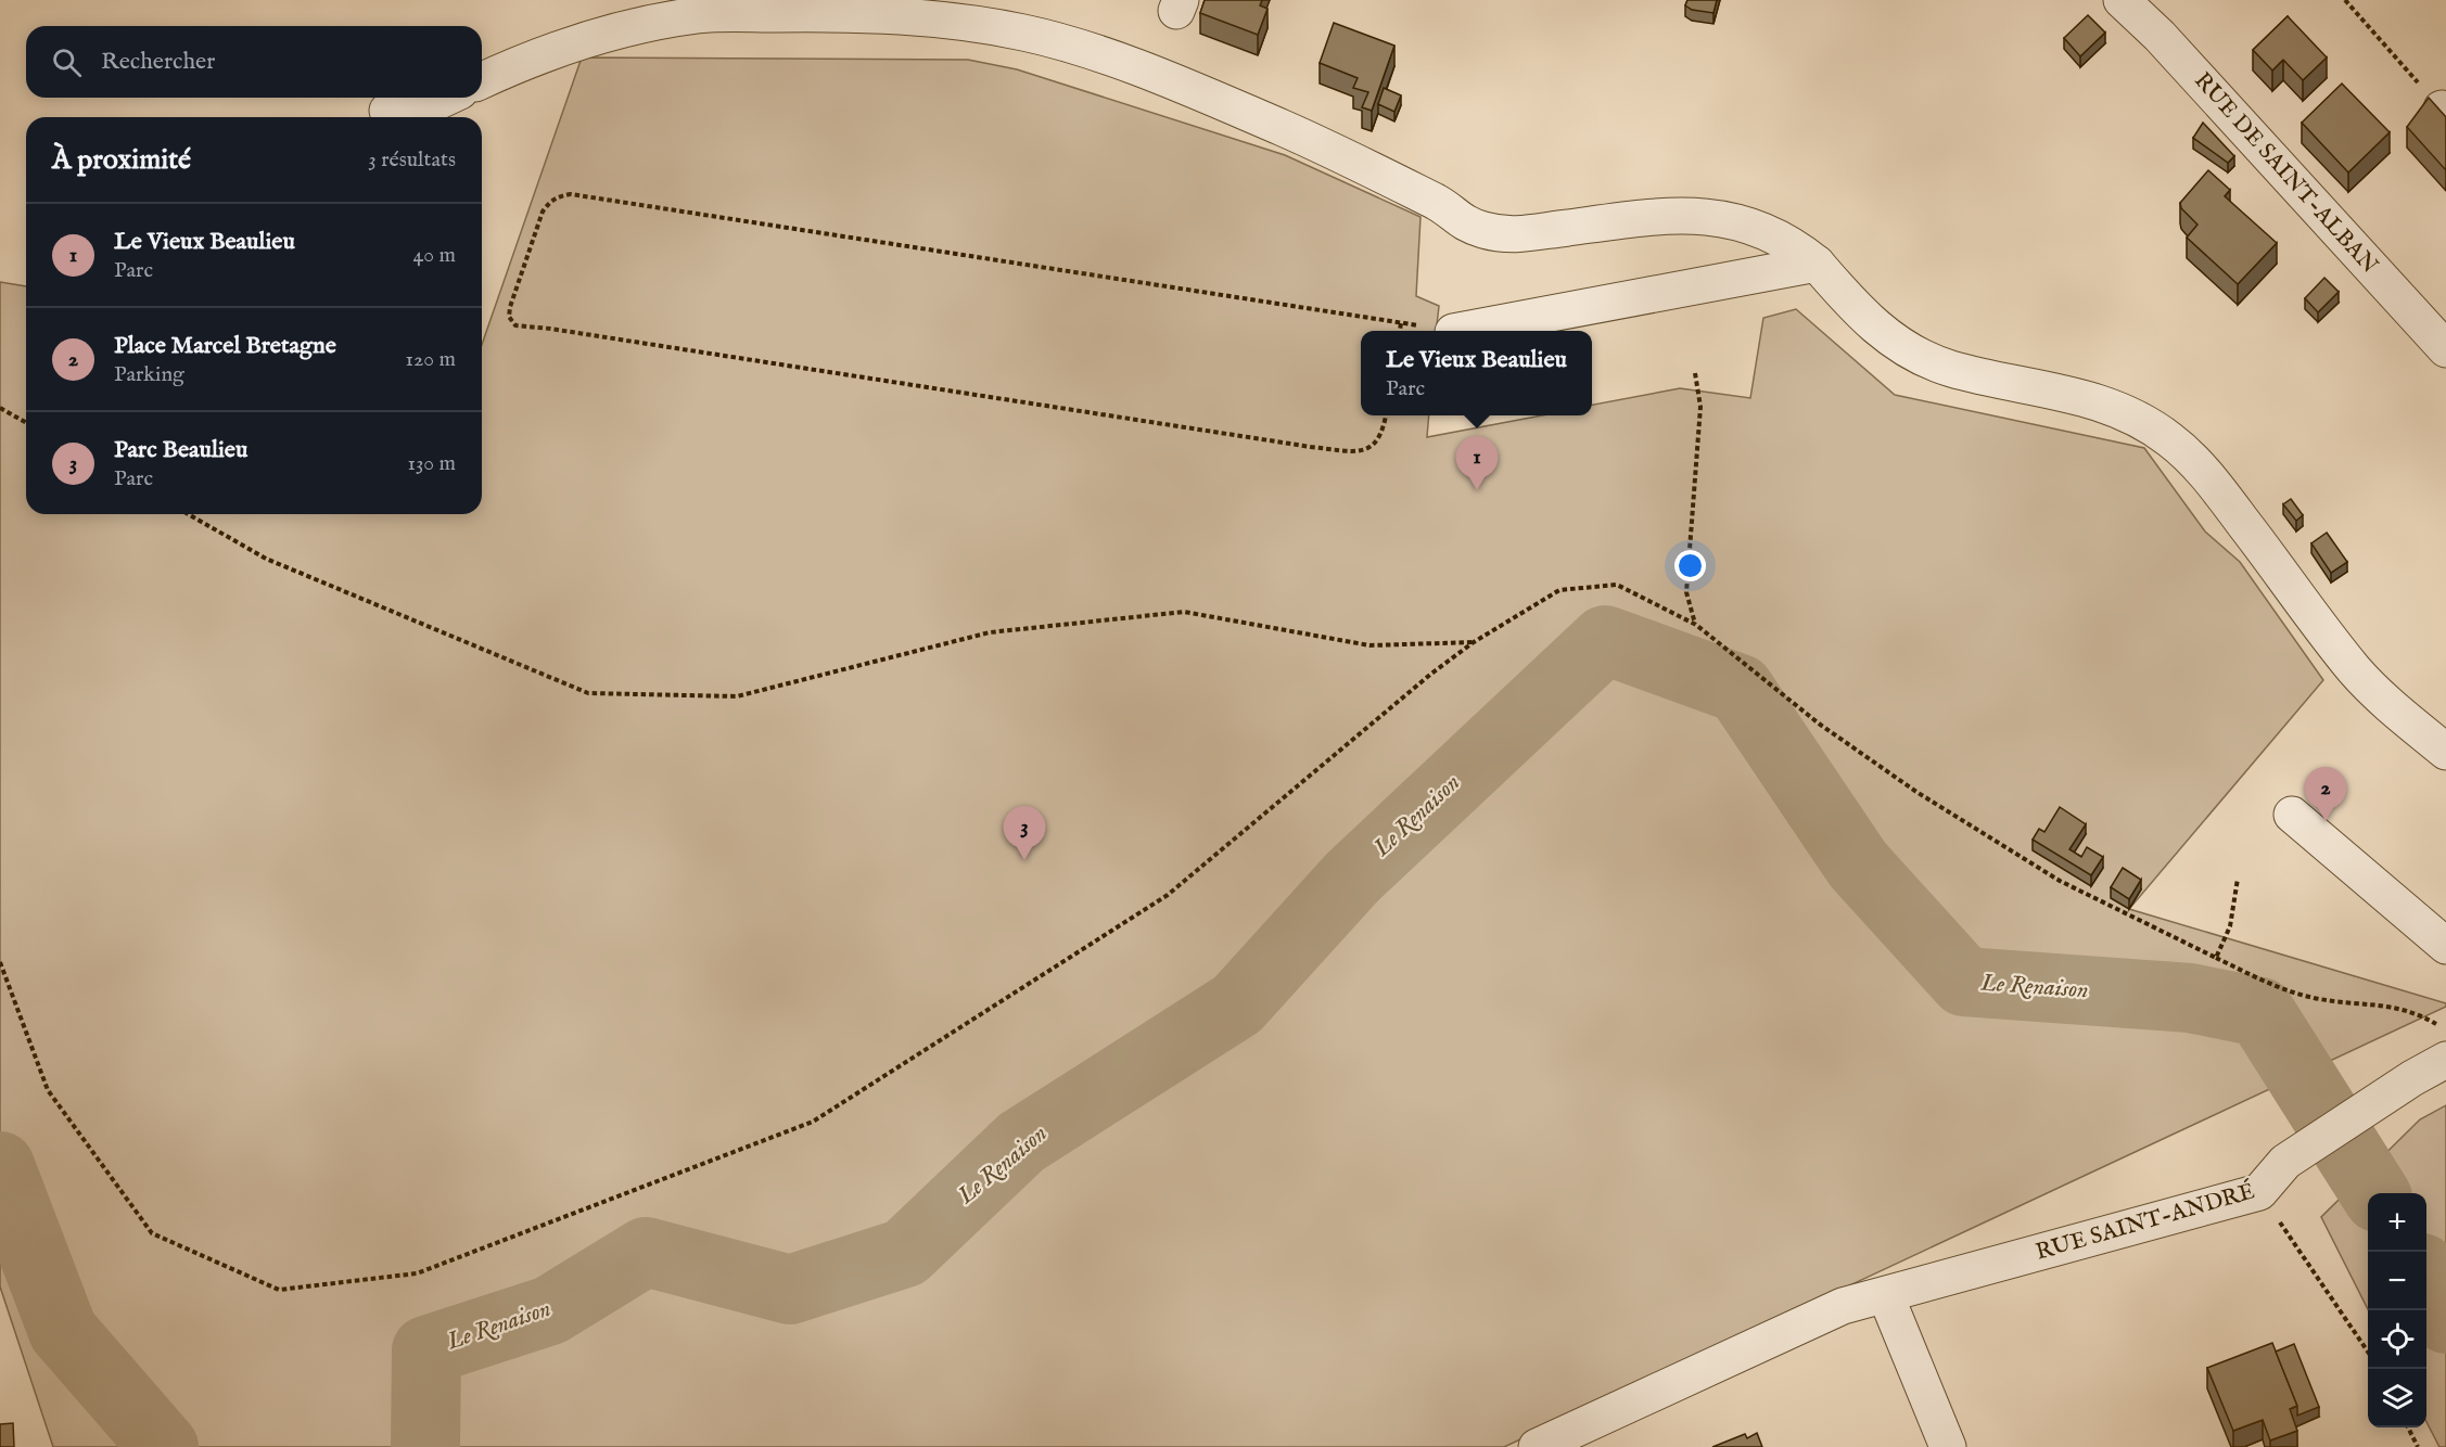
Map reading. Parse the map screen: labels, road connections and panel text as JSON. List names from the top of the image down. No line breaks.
{"streets":{"street":["RUE DE SAINT-ALBAN","RUE SAINT-ANDRÉ"]},"water":["Le Renaison"],"page":{"search":"Rechercher","heading":["À proximité","3 résultats"],"list":[{"mark":"1","name":"Le Vieux Beaulieu","note":"Parc","value":"40 m"},{"mark":"2","name":"Place Marcel Bretagne","note":"Parking","value":"120 m"},{"mark":"3","name":"Parc Beaulieu","note":"Parc","value":"130 m"}],"popup":["Le Vieux Beaulieu","Parc"],"pins":["1","2","3"],"map_buttons":["+","−"]}}
